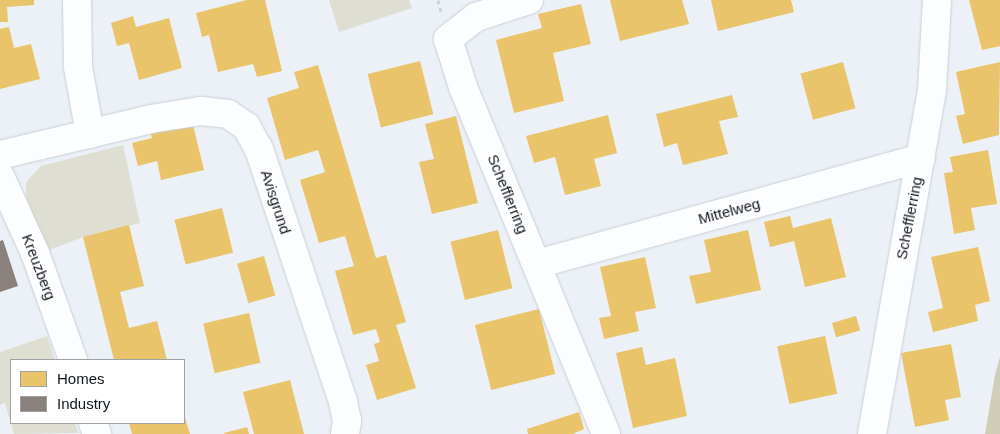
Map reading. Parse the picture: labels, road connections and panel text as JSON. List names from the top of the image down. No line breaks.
{"streets":{"street":["Schefflerring","Avisgrund","Mittelweg","Kreuzberg"]},"crossings":[["Schefflerring","Mittelweg"]],"legend":["Homes","Industry"]}
